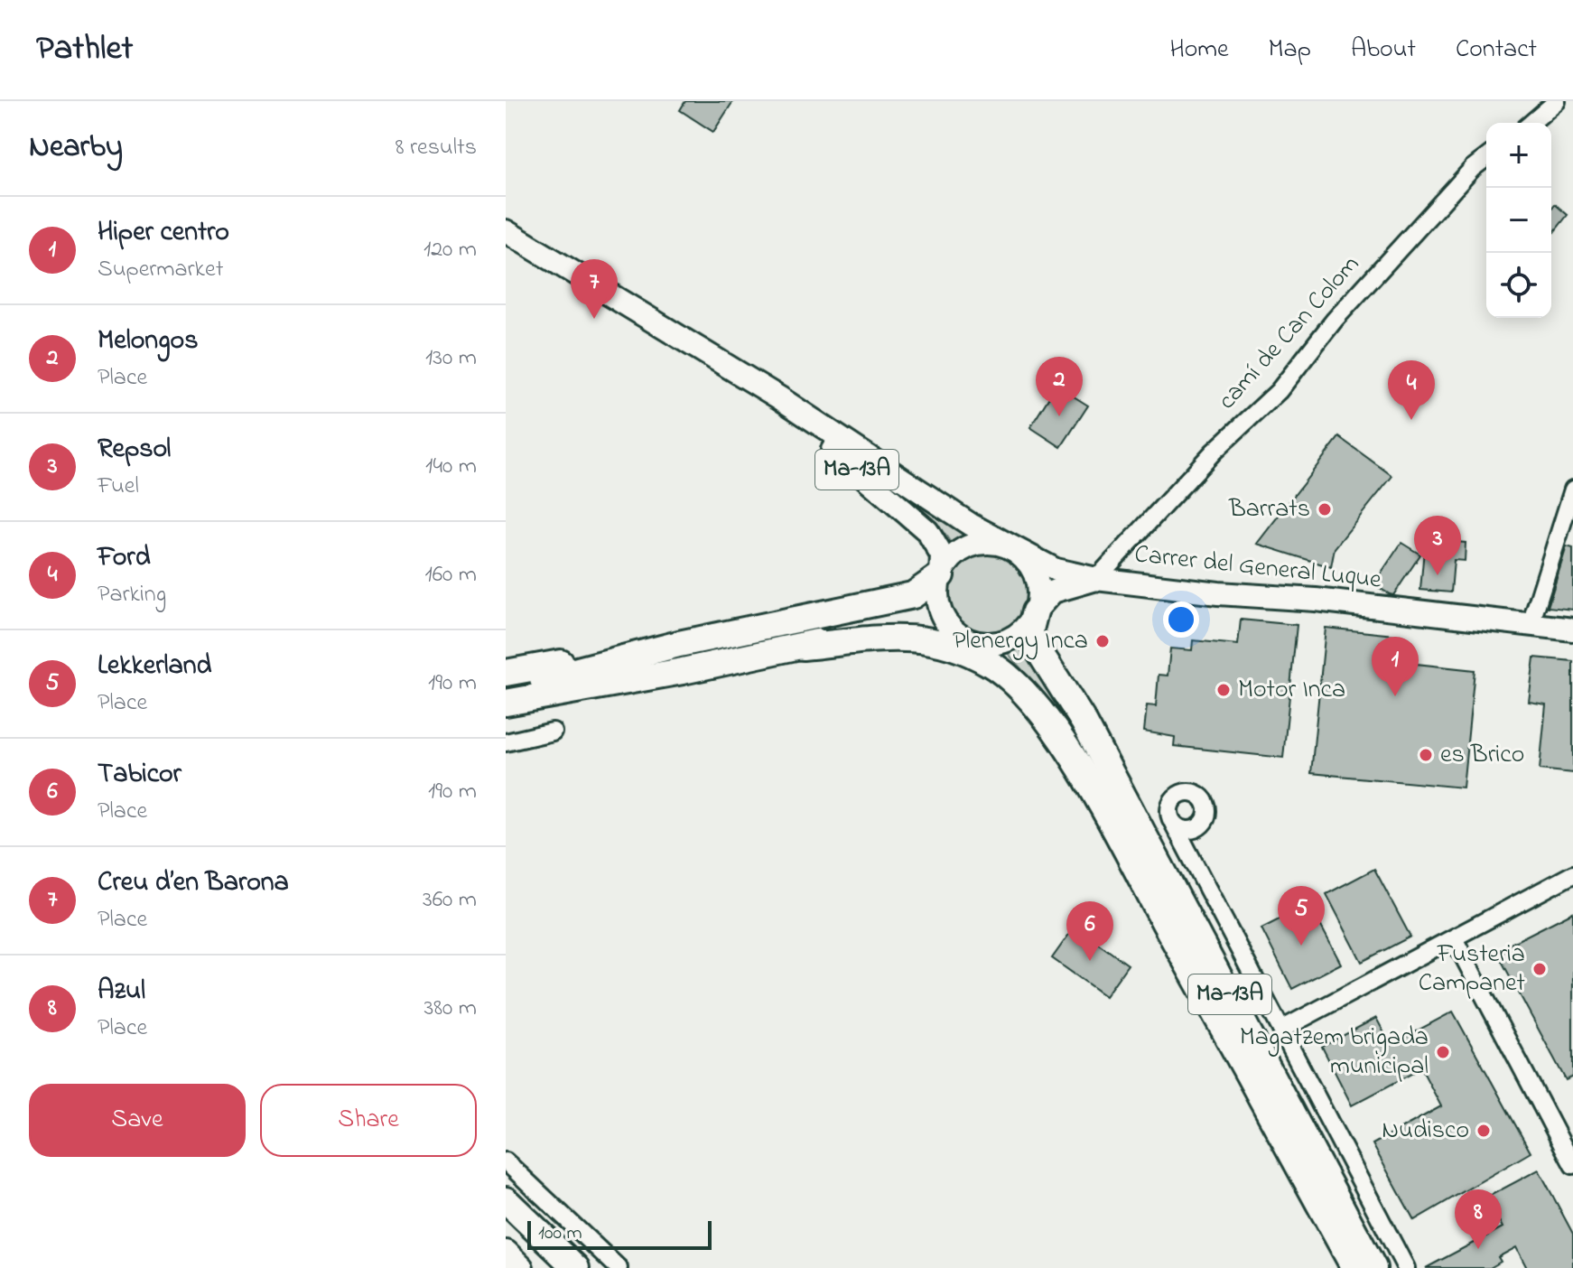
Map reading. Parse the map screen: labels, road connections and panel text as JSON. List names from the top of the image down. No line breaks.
{"streets":{"highway":["Ma-13A"],"main road":["Carrer del General Luque"],"street":["camí de Can Colom"]},"crossings":[["camí de Can Colom","Carrer del General Luque"],["Ma-13A","Carrer del General Luque"]],"places":["Barrats","Plenergy Inca","Motor Inca","es Brico","Fusteria Campanet","Magatzem brigada municipal","Nudisco"],"scale_bar":"100 m","page":{"header":"Pathlet","nav":["Home","Map","About","Contact"],"heading":["Nearby","8 results"],"map_buttons":["+","−"],"list":[{"mark":"1","name":"Hiper centro","note":"Supermarket","value":"120 m"},{"mark":"2","name":"Melongos","note":"Place","value":"130 m"},{"mark":"3","name":"Repsol","note":"Fuel","value":"140 m"},{"mark":"4","name":"Ford","note":"Parking","value":"160 m"},{"mark":"5","name":"Lekkerland","note":"Place","value":"190 m"},{"mark":"6","name":"Tabicor","note":"Place","value":"190 m"},{"mark":"7","name":"Creu d’en Barona","note":"Place","value":"360 m"},{"mark":"8","name":"Azul","note":"Place","value":"380 m"}],"pins":["7","2","4","3","1","5","6","8"],"buttons":["Save","Share"],"scale":"100 m"}}
